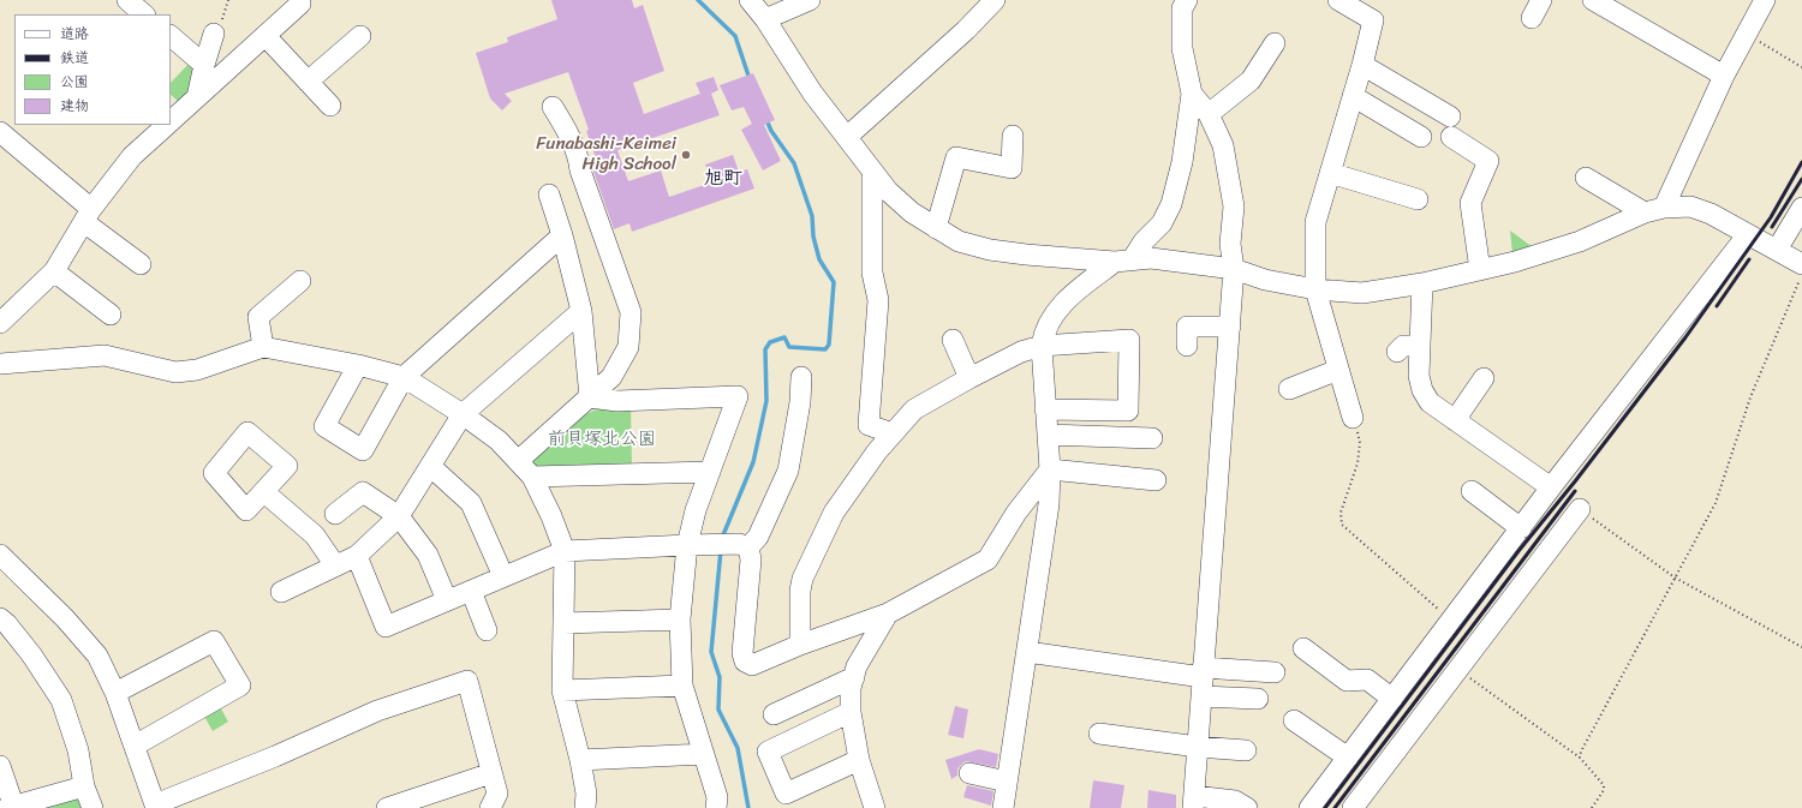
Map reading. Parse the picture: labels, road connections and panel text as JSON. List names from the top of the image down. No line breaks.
{"districts":["旭町"],"parks":["前貝塚北公園"],"places":["Funabashi-Keimei High School"],"legend":["道路","鉄道","公園","建物"]}
